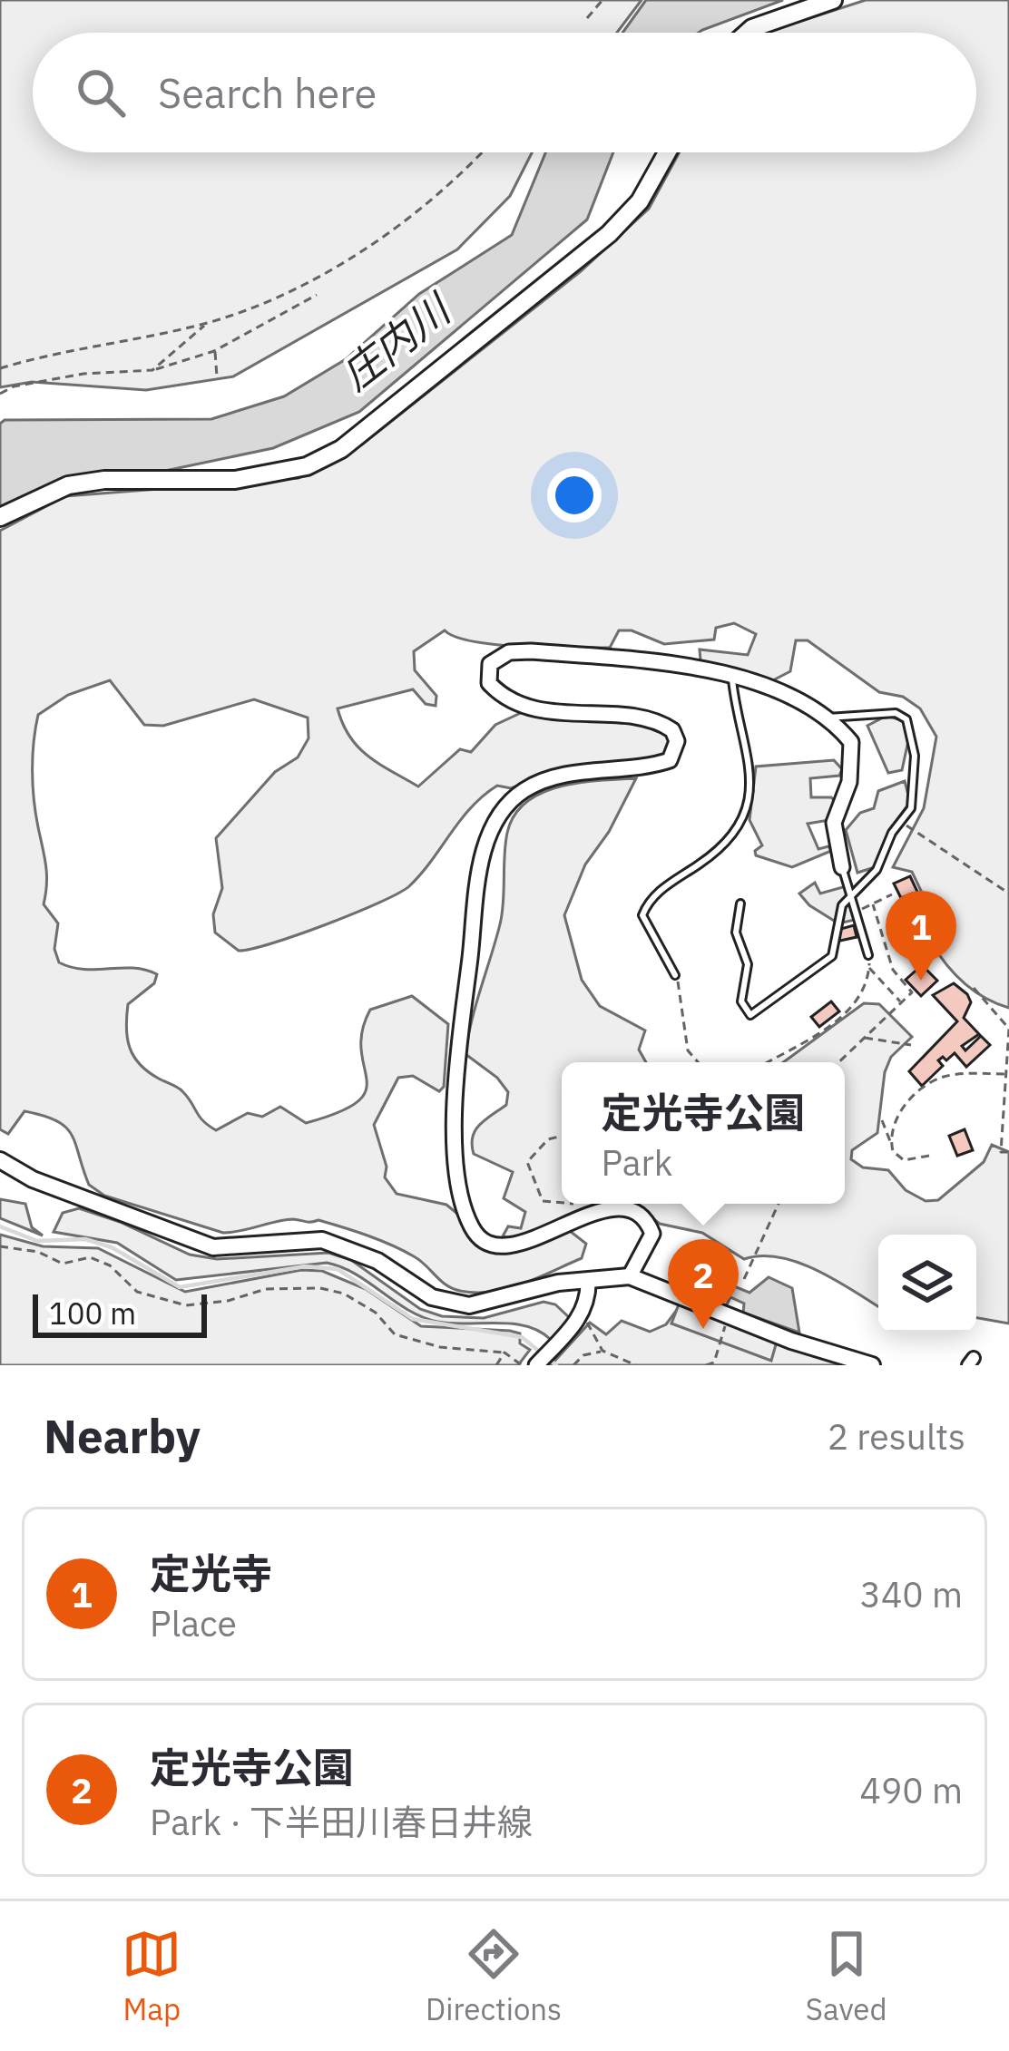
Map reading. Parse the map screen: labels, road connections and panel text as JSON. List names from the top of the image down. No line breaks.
{"water":["庄内川"],"scale_bar":"100 m","page":{"search":"Search here","pins":["1","2"],"popup":["定光寺公園","Park"],"scale":"100 m","heading":["Nearby","2 results"],"list":[{"mark":"1","name":"定光寺","note":"Place","value":"340 m"},{"mark":"2","name":"定光寺公園","note":"Park · 下半田川春日井線","value":"490 m"}],"nav":["Map","Directions","Saved"]}}
